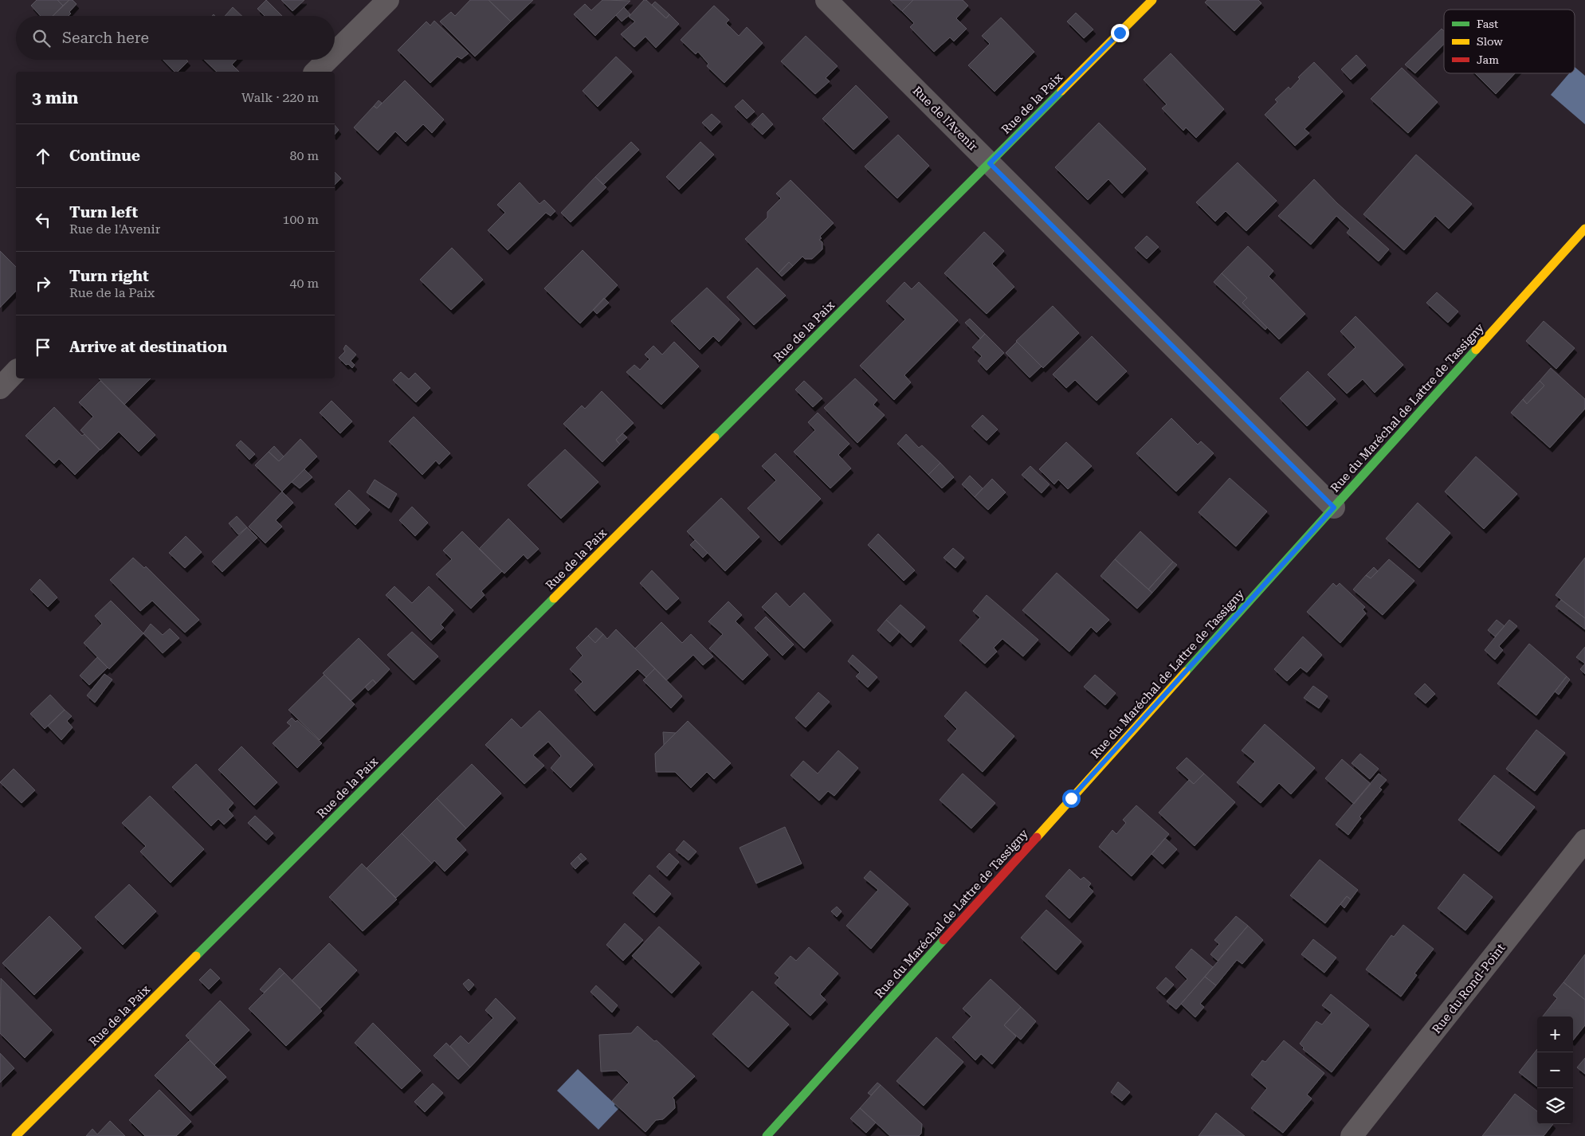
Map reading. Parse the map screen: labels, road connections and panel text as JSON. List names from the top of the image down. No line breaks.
{"streets":{"street":["Rue de la Paix","Rue de l'Avenir","Rue du Maréchal de Lattre de Tassigny","Rue du Rond-Point"]},"crossings":[["Rue de la Paix","Rue de l'Avenir"],["Rue de l'Avenir","Rue du Maréchal de Lattre de Tassigny"]],"legend":["Fast","Slow","Jam"],"page":{"search":"Search here","heading":["3 min","Walk · 220 m"],"list":[["Continue","80 m"],["Turn left","Rue de l'Avenir","100 m"],["Turn right","Rue de la Paix","40 m"],"Arrive at destination"],"map_buttons":["+","−"]}}
